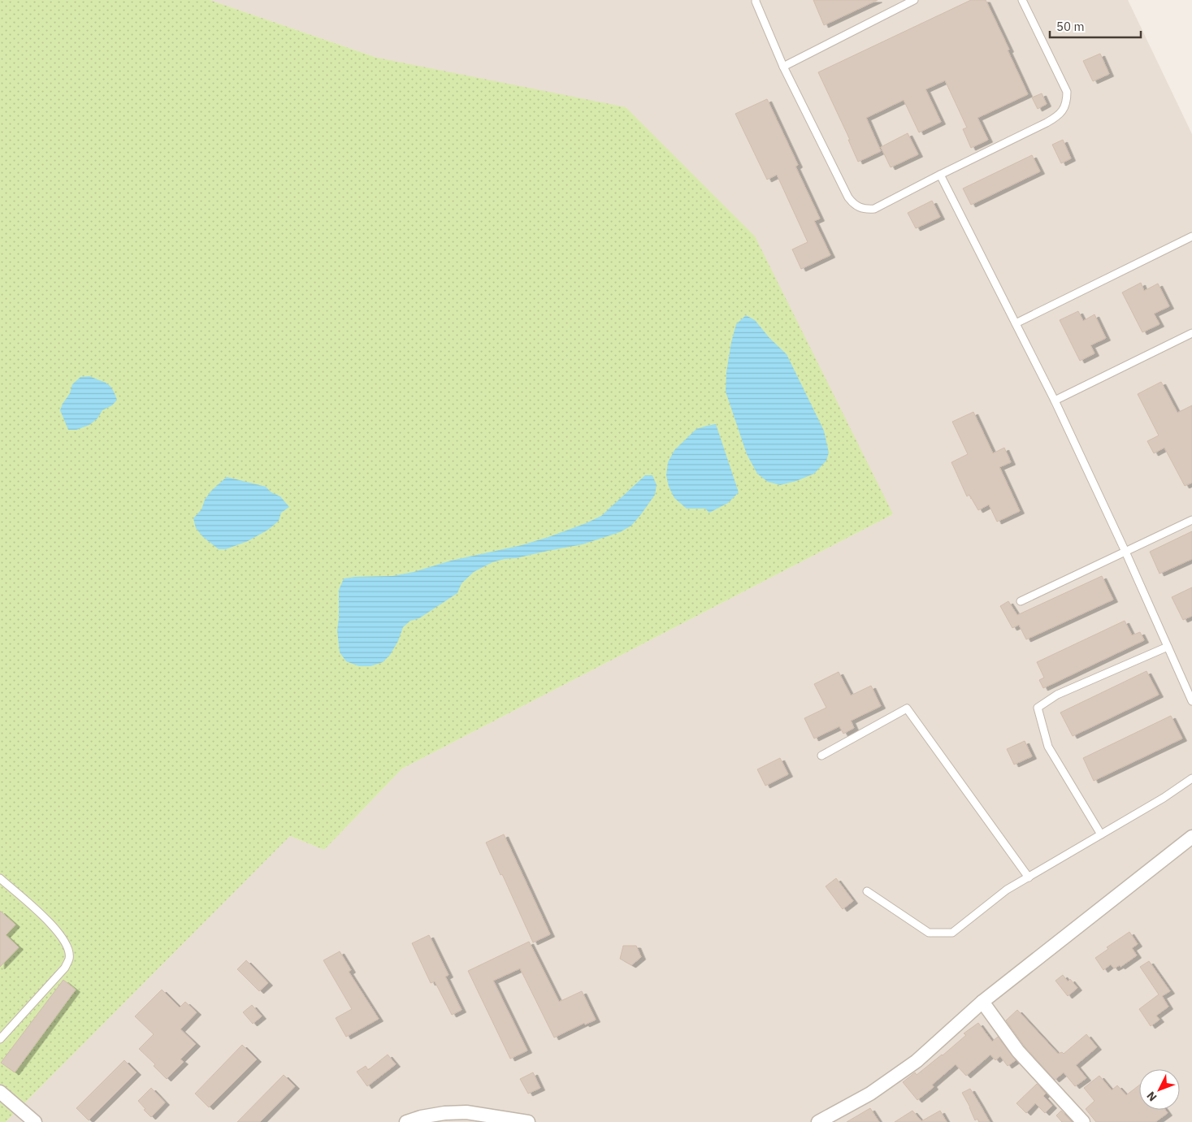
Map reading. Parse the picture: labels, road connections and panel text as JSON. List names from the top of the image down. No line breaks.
{"scale_bar":"50 m","north":"bottom left"}
